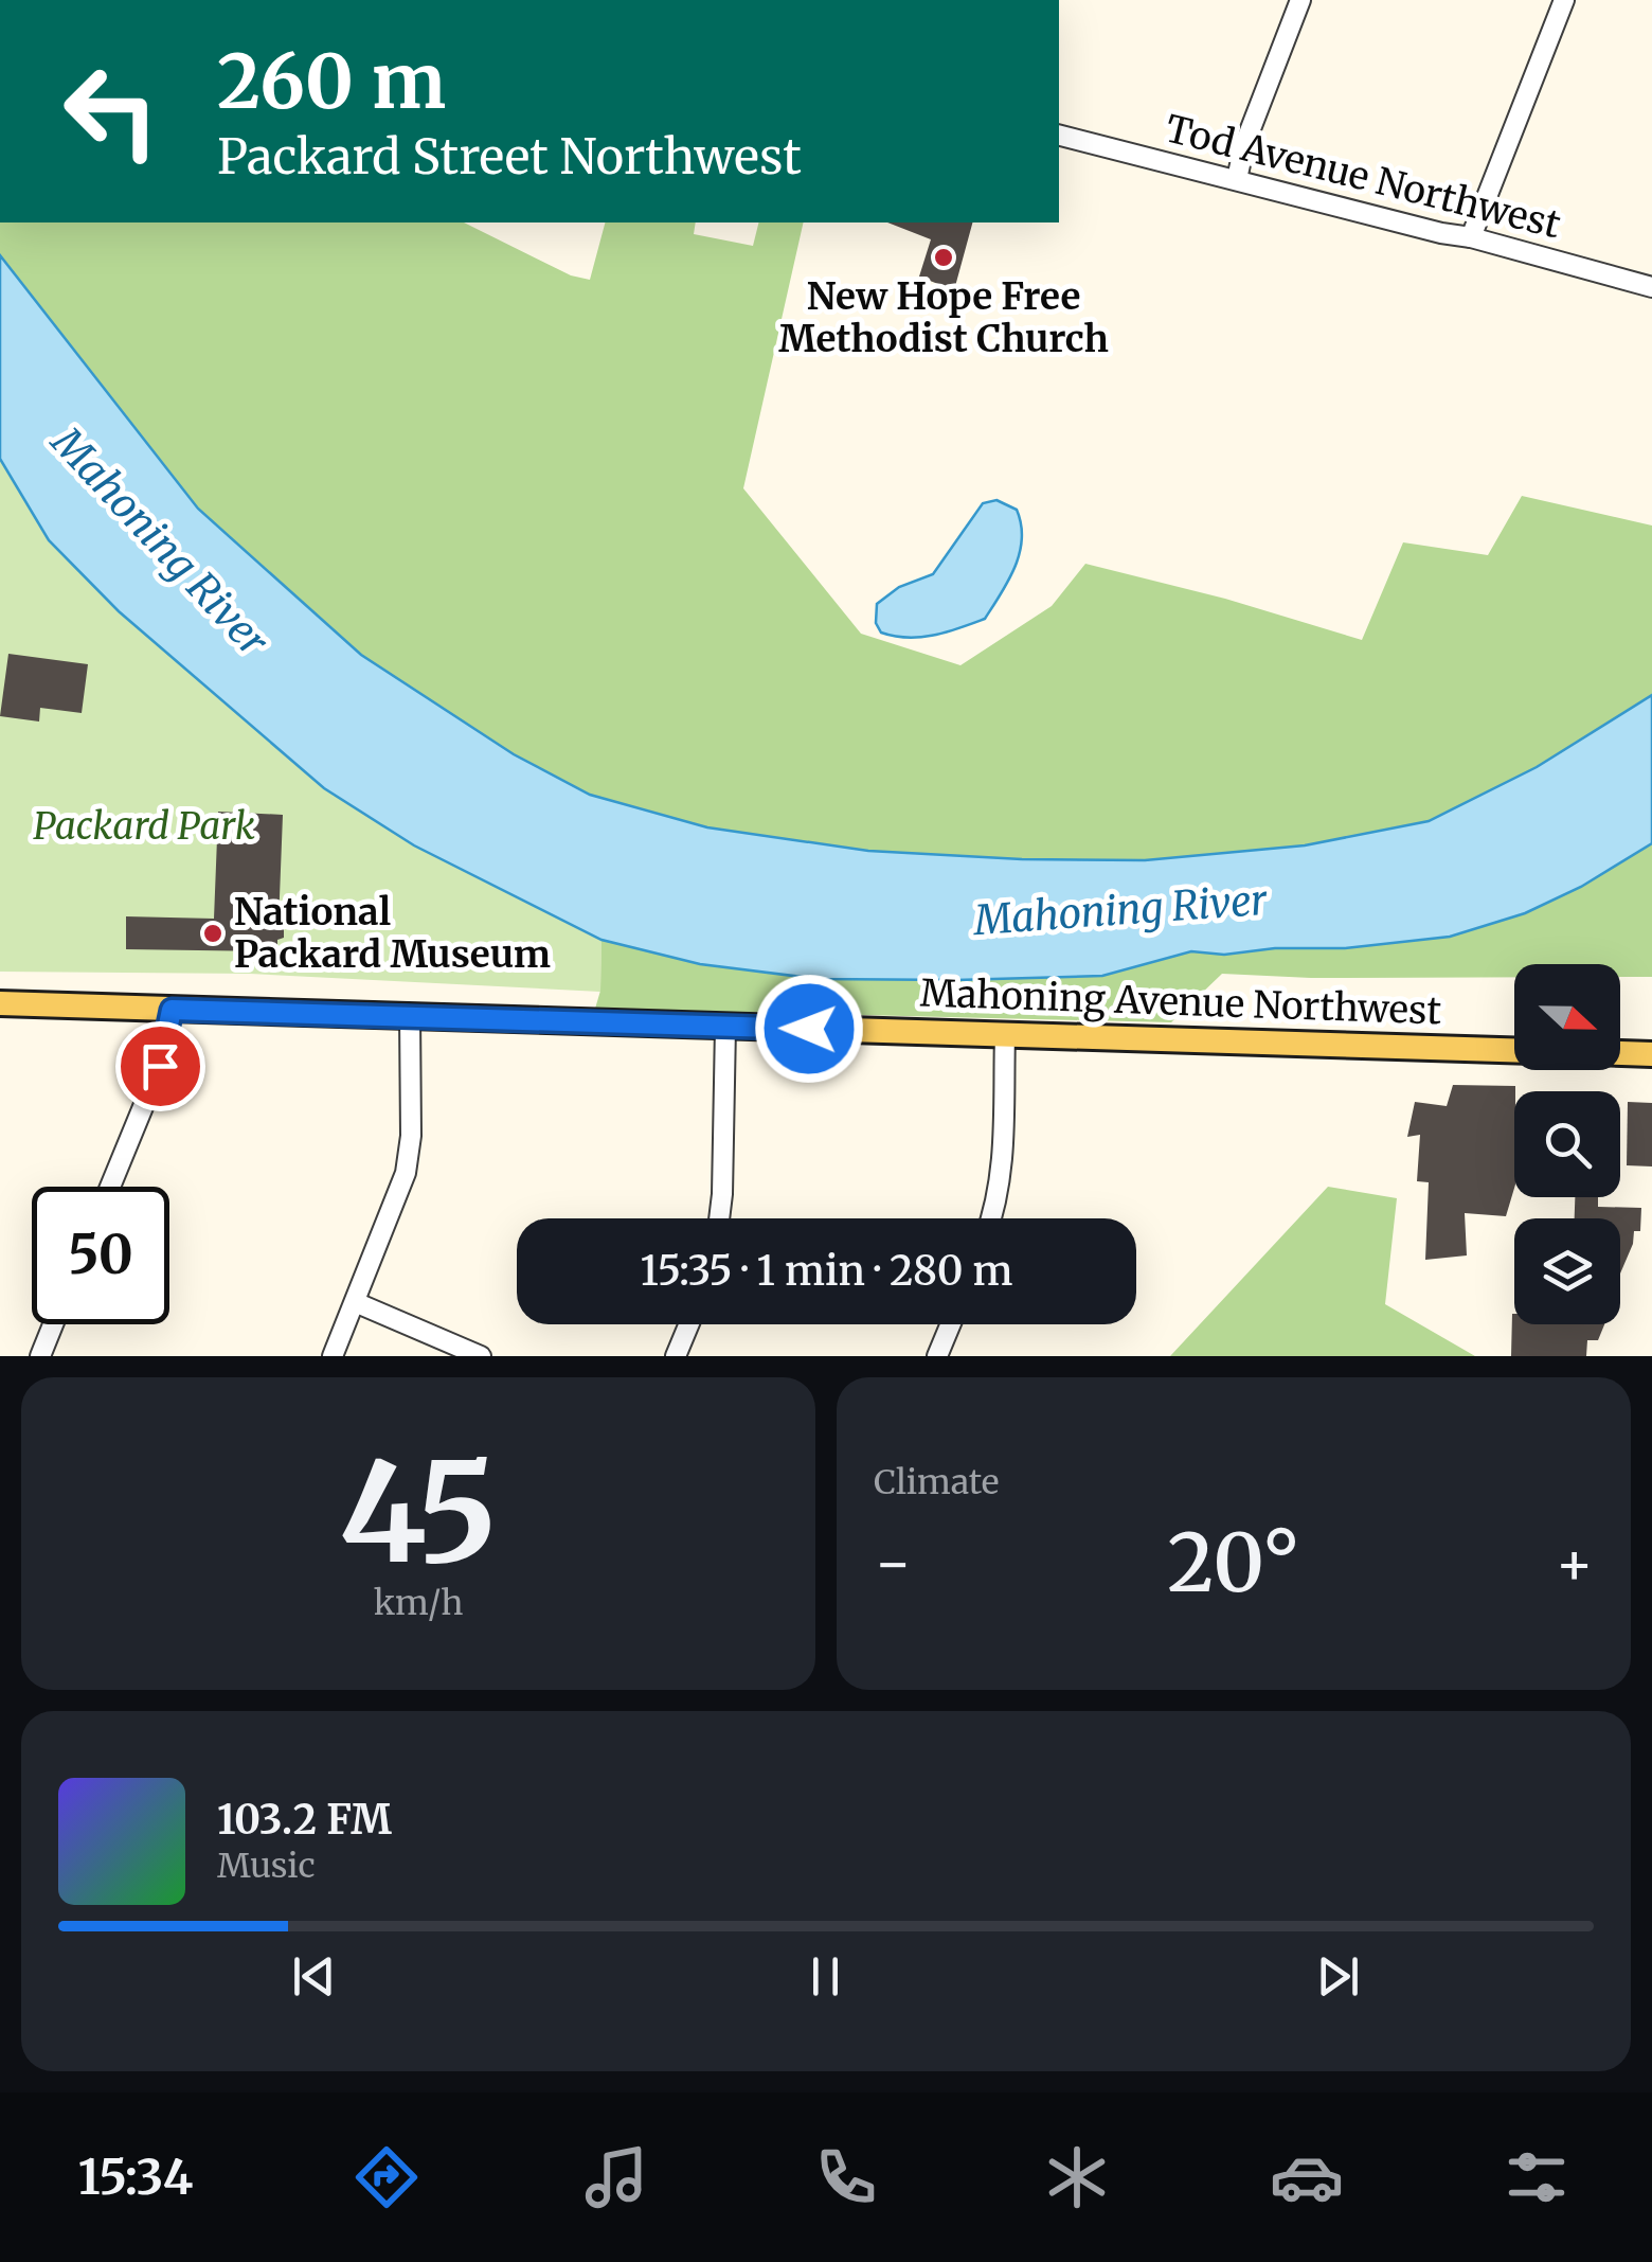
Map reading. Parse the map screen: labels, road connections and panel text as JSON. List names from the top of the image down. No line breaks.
{"streets":{"main road":["Mahoning Avenue Northwest"],"street":["Tod Avenue Northwest"]},"water":["Mahoning River"],"parks":["Packard Park"],"places":["New Hope Free Methodist Church","National Packard Museum"],"north":"right","page":{"turn":["260 m","Packard Street Northwest"],"limit":"50","trip":"15:35 · 1 min · 280 m","tile":[["45","km/h"],"Climate"],"heat":["−","20°","+"],"song":["103.2 FM","Music"],"tabs":"15:34"}}
